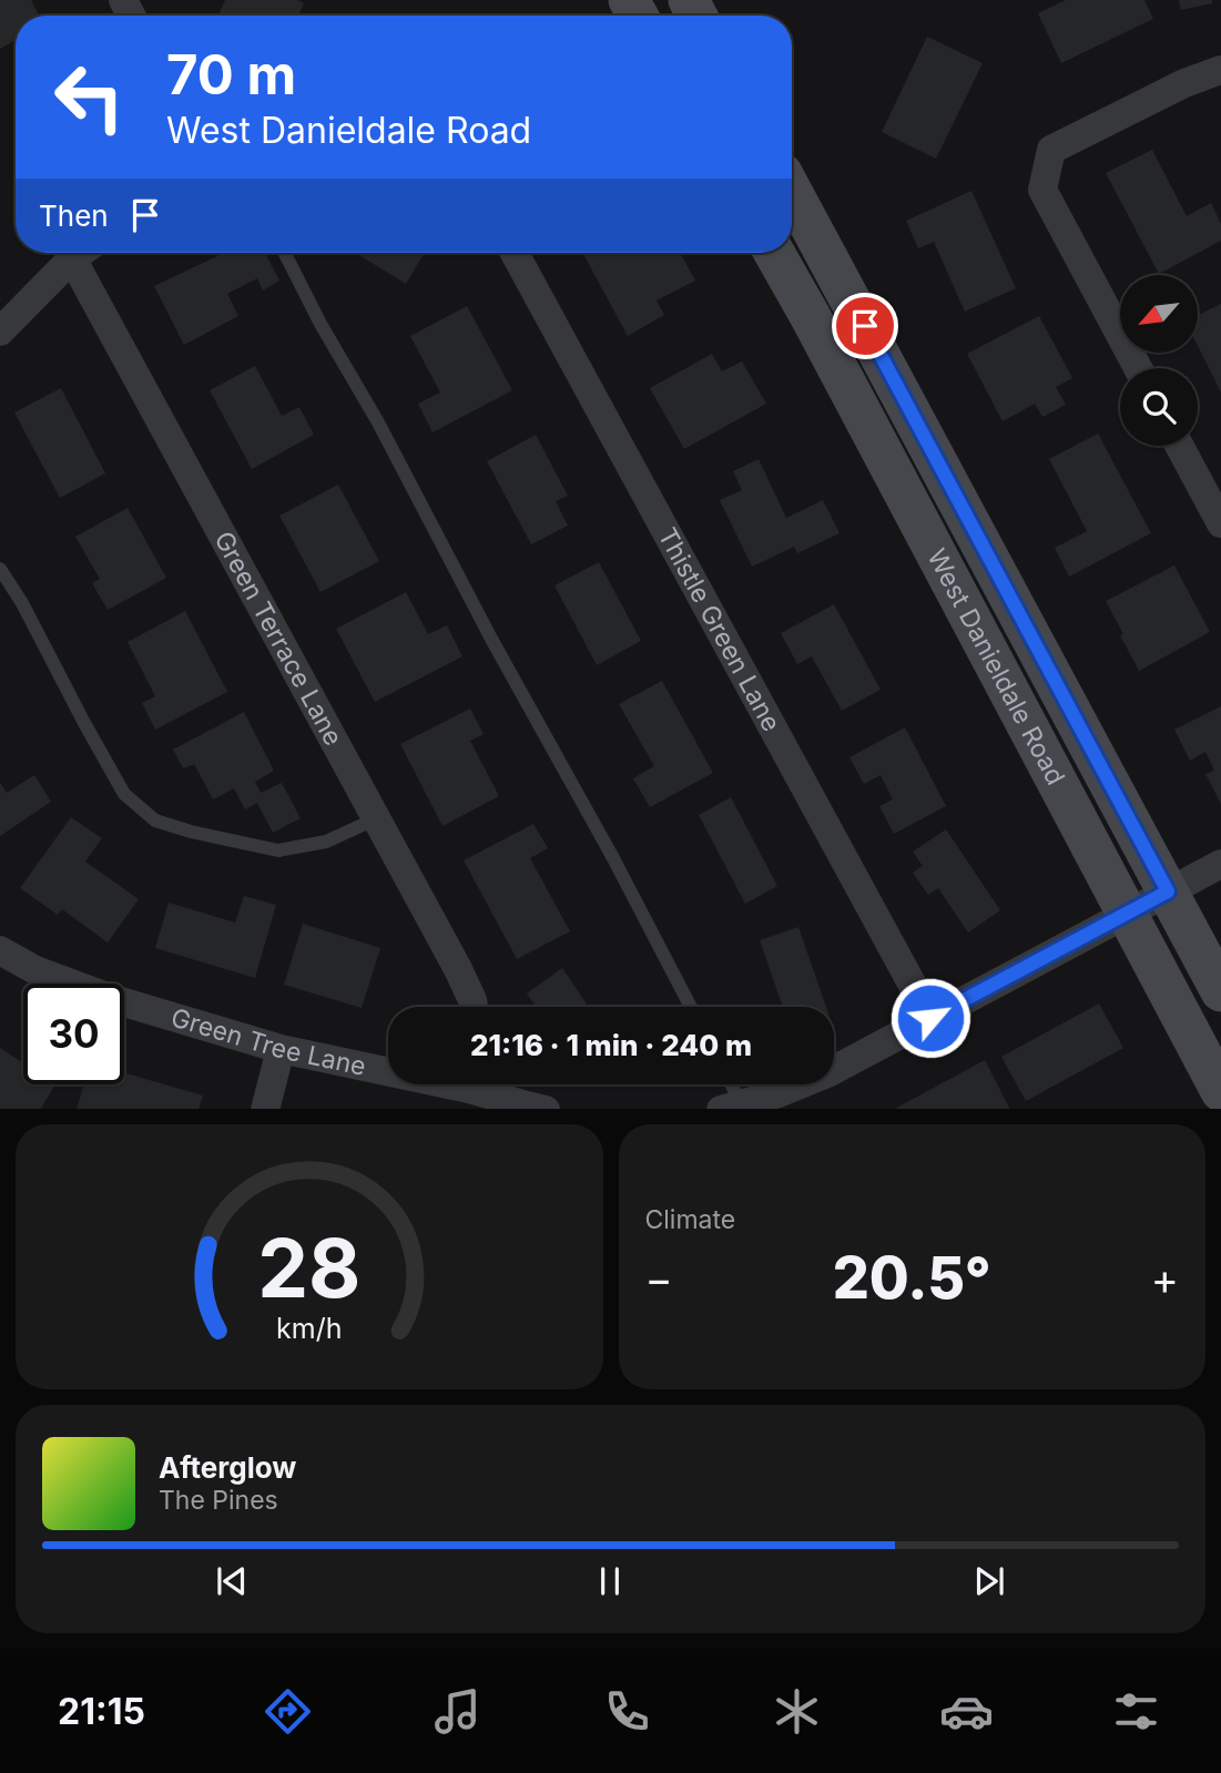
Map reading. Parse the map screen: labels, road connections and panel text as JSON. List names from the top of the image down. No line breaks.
{"streets":{"main road":["West Danieldale Road"],"street":["Thistle Green Lane","Green Terrace Lane","Green Tree Lane"]},"north":"bottom left","page":{"turn":["70 m","West Danieldale Road"],"then":"Then","limit":"30","trip":"21:16 · 1 min · 240 m","tile":"Climate","heat":["−","20.5°","+"],"song":["Afterglow","The Pines"],"tabs":"21:15","gauge":["28","km/h"]}}
